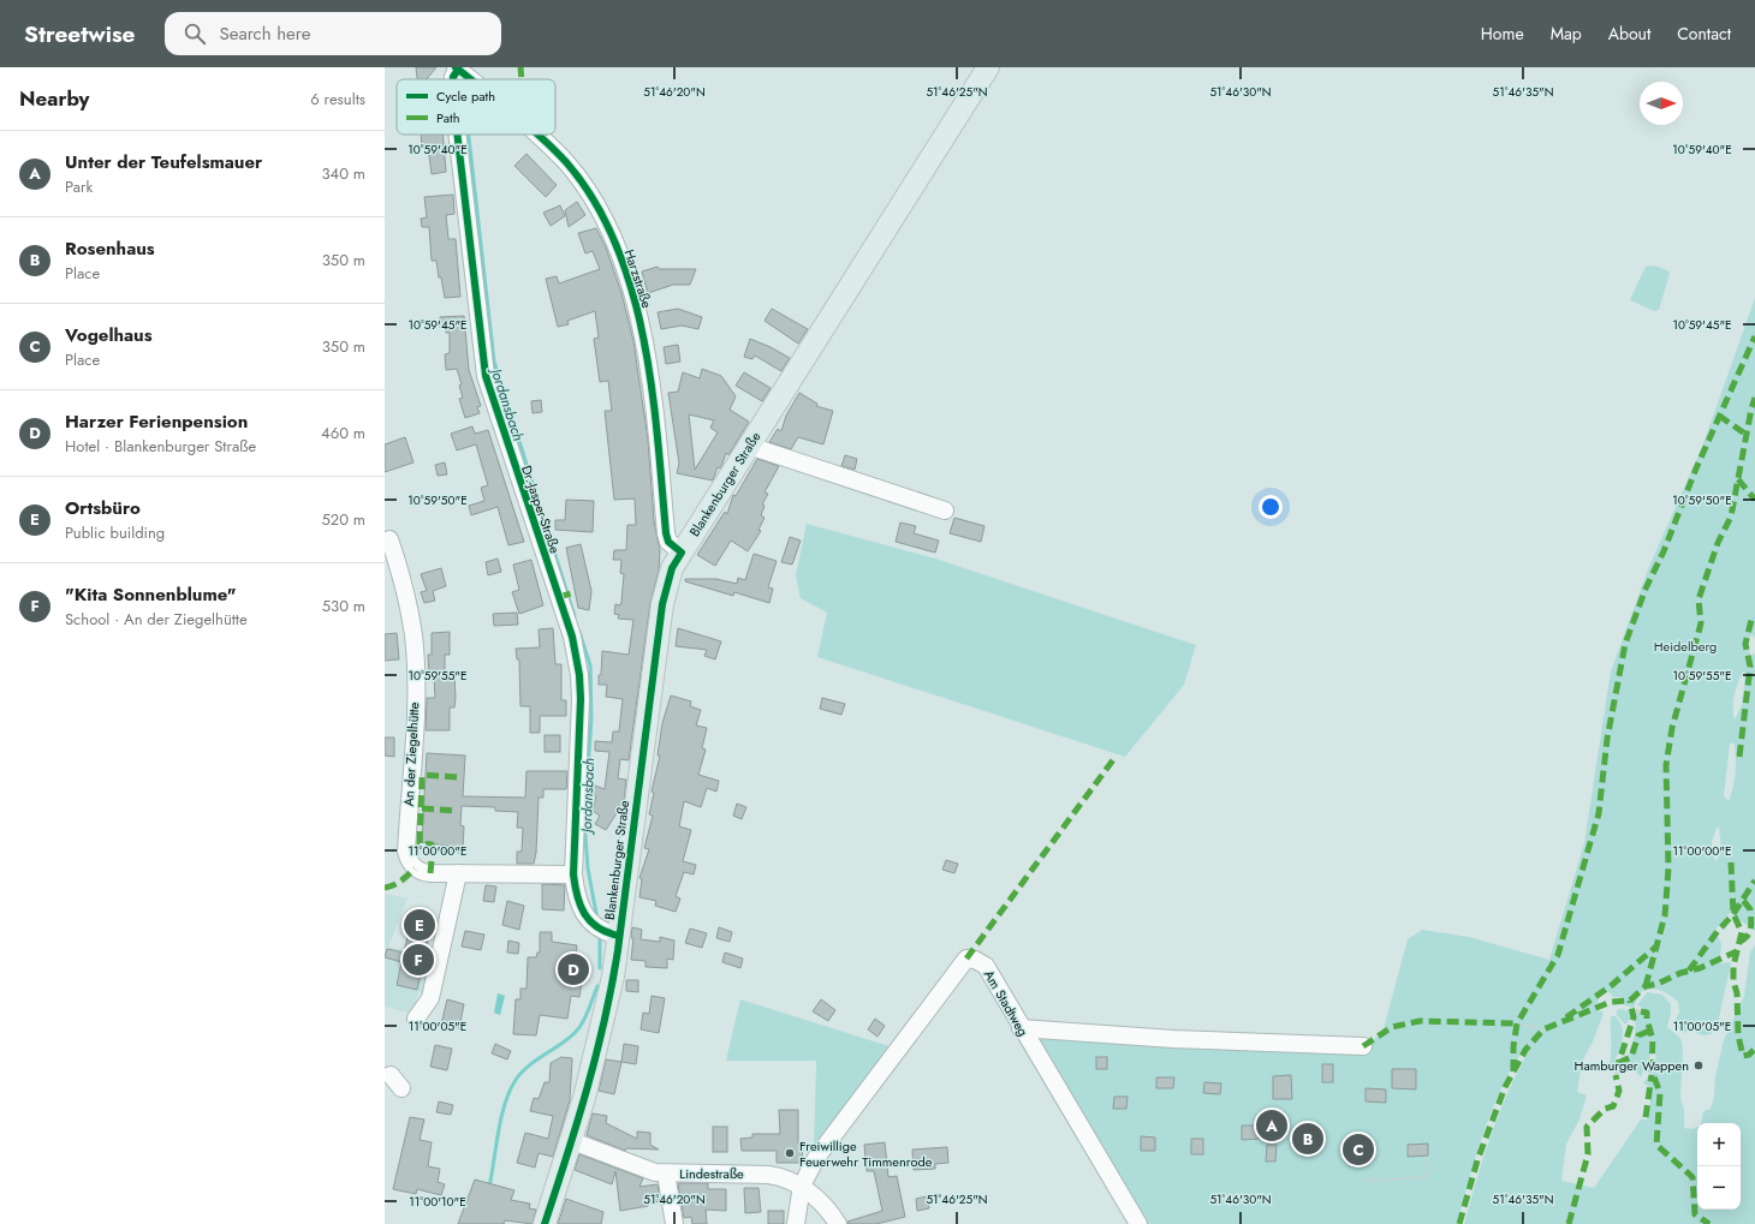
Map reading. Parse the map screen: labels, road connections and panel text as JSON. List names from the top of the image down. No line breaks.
{"streets":{"main road":["Blankenburger Straße"],"street":["Harzstraße","Dr.-Jasper-Straße","An der Ziegelhütte","Am Stadtweg","Lindestraße"]},"crossings":[["Harzstraße","Blankenburger Straße"],["Blankenburger Straße","Dr.-Jasper-Straße"],["Blankenburger Straße","Lindestraße"],["Dr.-Jasper-Straße","An der Ziegelhütte"],["Am Stadtweg","Lindestraße"]],"water":["Jordansbach"],"parks":["Heidelberg"],"places":["Hamburger Wappen","Freiwillige Feuerwehr Timmenrode"],"legend":["Cycle path","Path"],"north":"right","page":{"header":"Streetwise","search":"Search here","nav":["Home","Map","About","Contact"],"heading":["Nearby","6 results"],"list":[{"mark":"A","name":"Unter der Teufelsmauer","note":"Park","value":"340 m"},{"mark":"B","name":"Rosenhaus","note":"Place","value":"350 m"},{"mark":"C","name":"Vogelhaus","note":"Place","value":"350 m"},{"mark":"D","name":"Harzer Ferienpension","note":"Hotel · Blankenburger Straße","value":"460 m"},{"mark":"E","name":"Ortsbüro","note":"Public building","value":"520 m"},{"mark":"F","name":"\"Kita Sonnenblume\"","note":"School · An der Ziegelhütte","value":"530 m"}],"pins":["E","F","D","A","B","C"],"map_buttons":["+","−"]},"coordinates":["51°46'20\"N","51°46'25\"N","51°46'30\"N","51°46'35\"N","10°59'40\"E","10°59'45\"E","10°59'50\"E","10°59'55\"E","11°00'00\"E","11°00'05\"E","11°00'10\"E"]}
